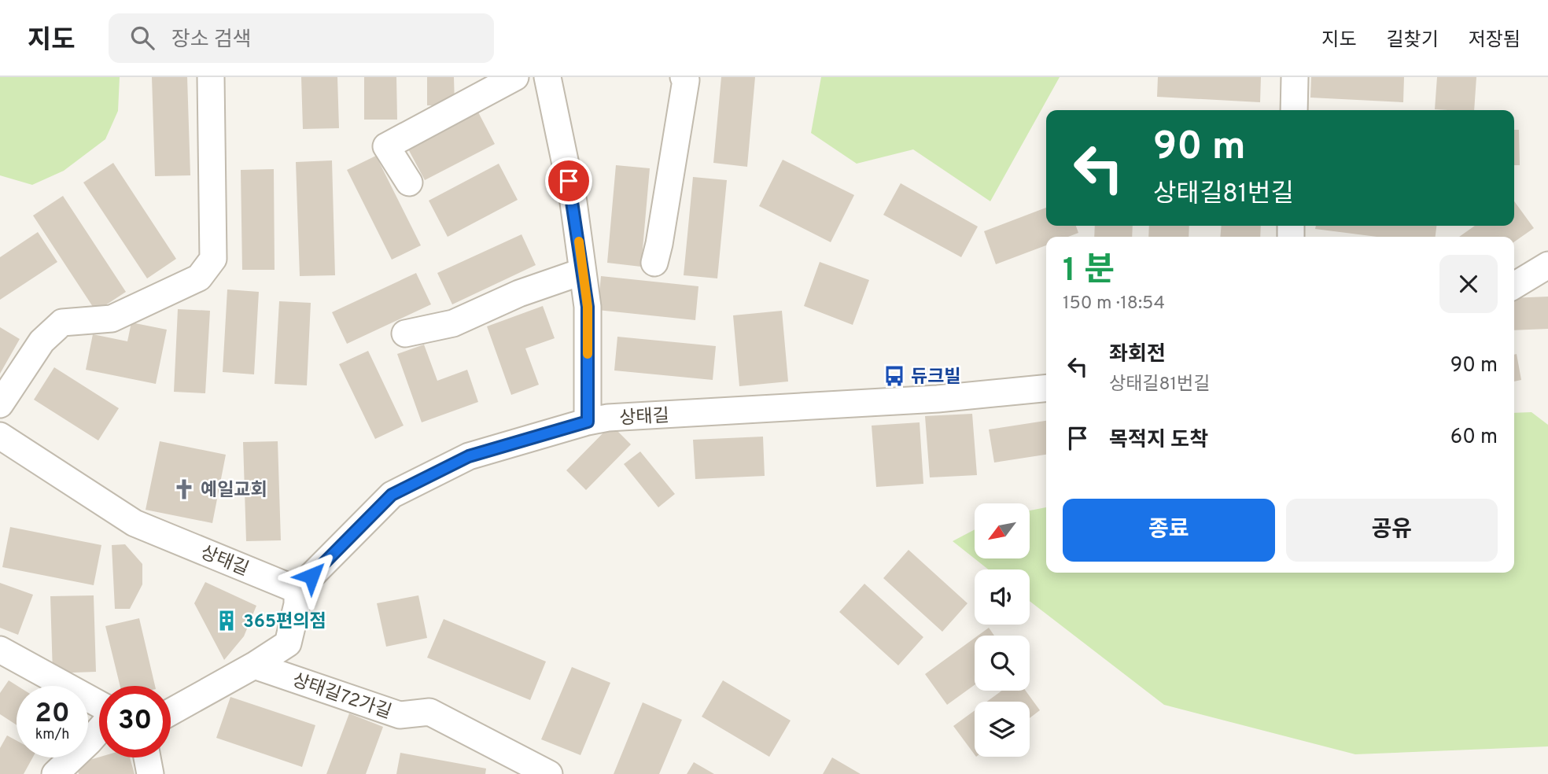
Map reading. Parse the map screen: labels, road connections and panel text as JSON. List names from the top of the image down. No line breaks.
{"streets":{"street":["상태길","상태길72가길"]},"places":{"bus stop":["듀크빌"],"church":["예일교회"],"building":["365편의점"]},"north":"bottom left","page":{"header":"지도","search":"장소 검색","nav":["지도","길찾기","저장됨"],"turn":["90 m","상태길81번길"],"heading":["1 분","150 m · 18:54"],"list":[{"name":"좌회전","note":"상태길81번길","value":"90 m"},{"name":"목적지 도착","value":"60 m"}],"buttons":["종료","공유"],"speed":"20 km/h","limit":"30"}}
